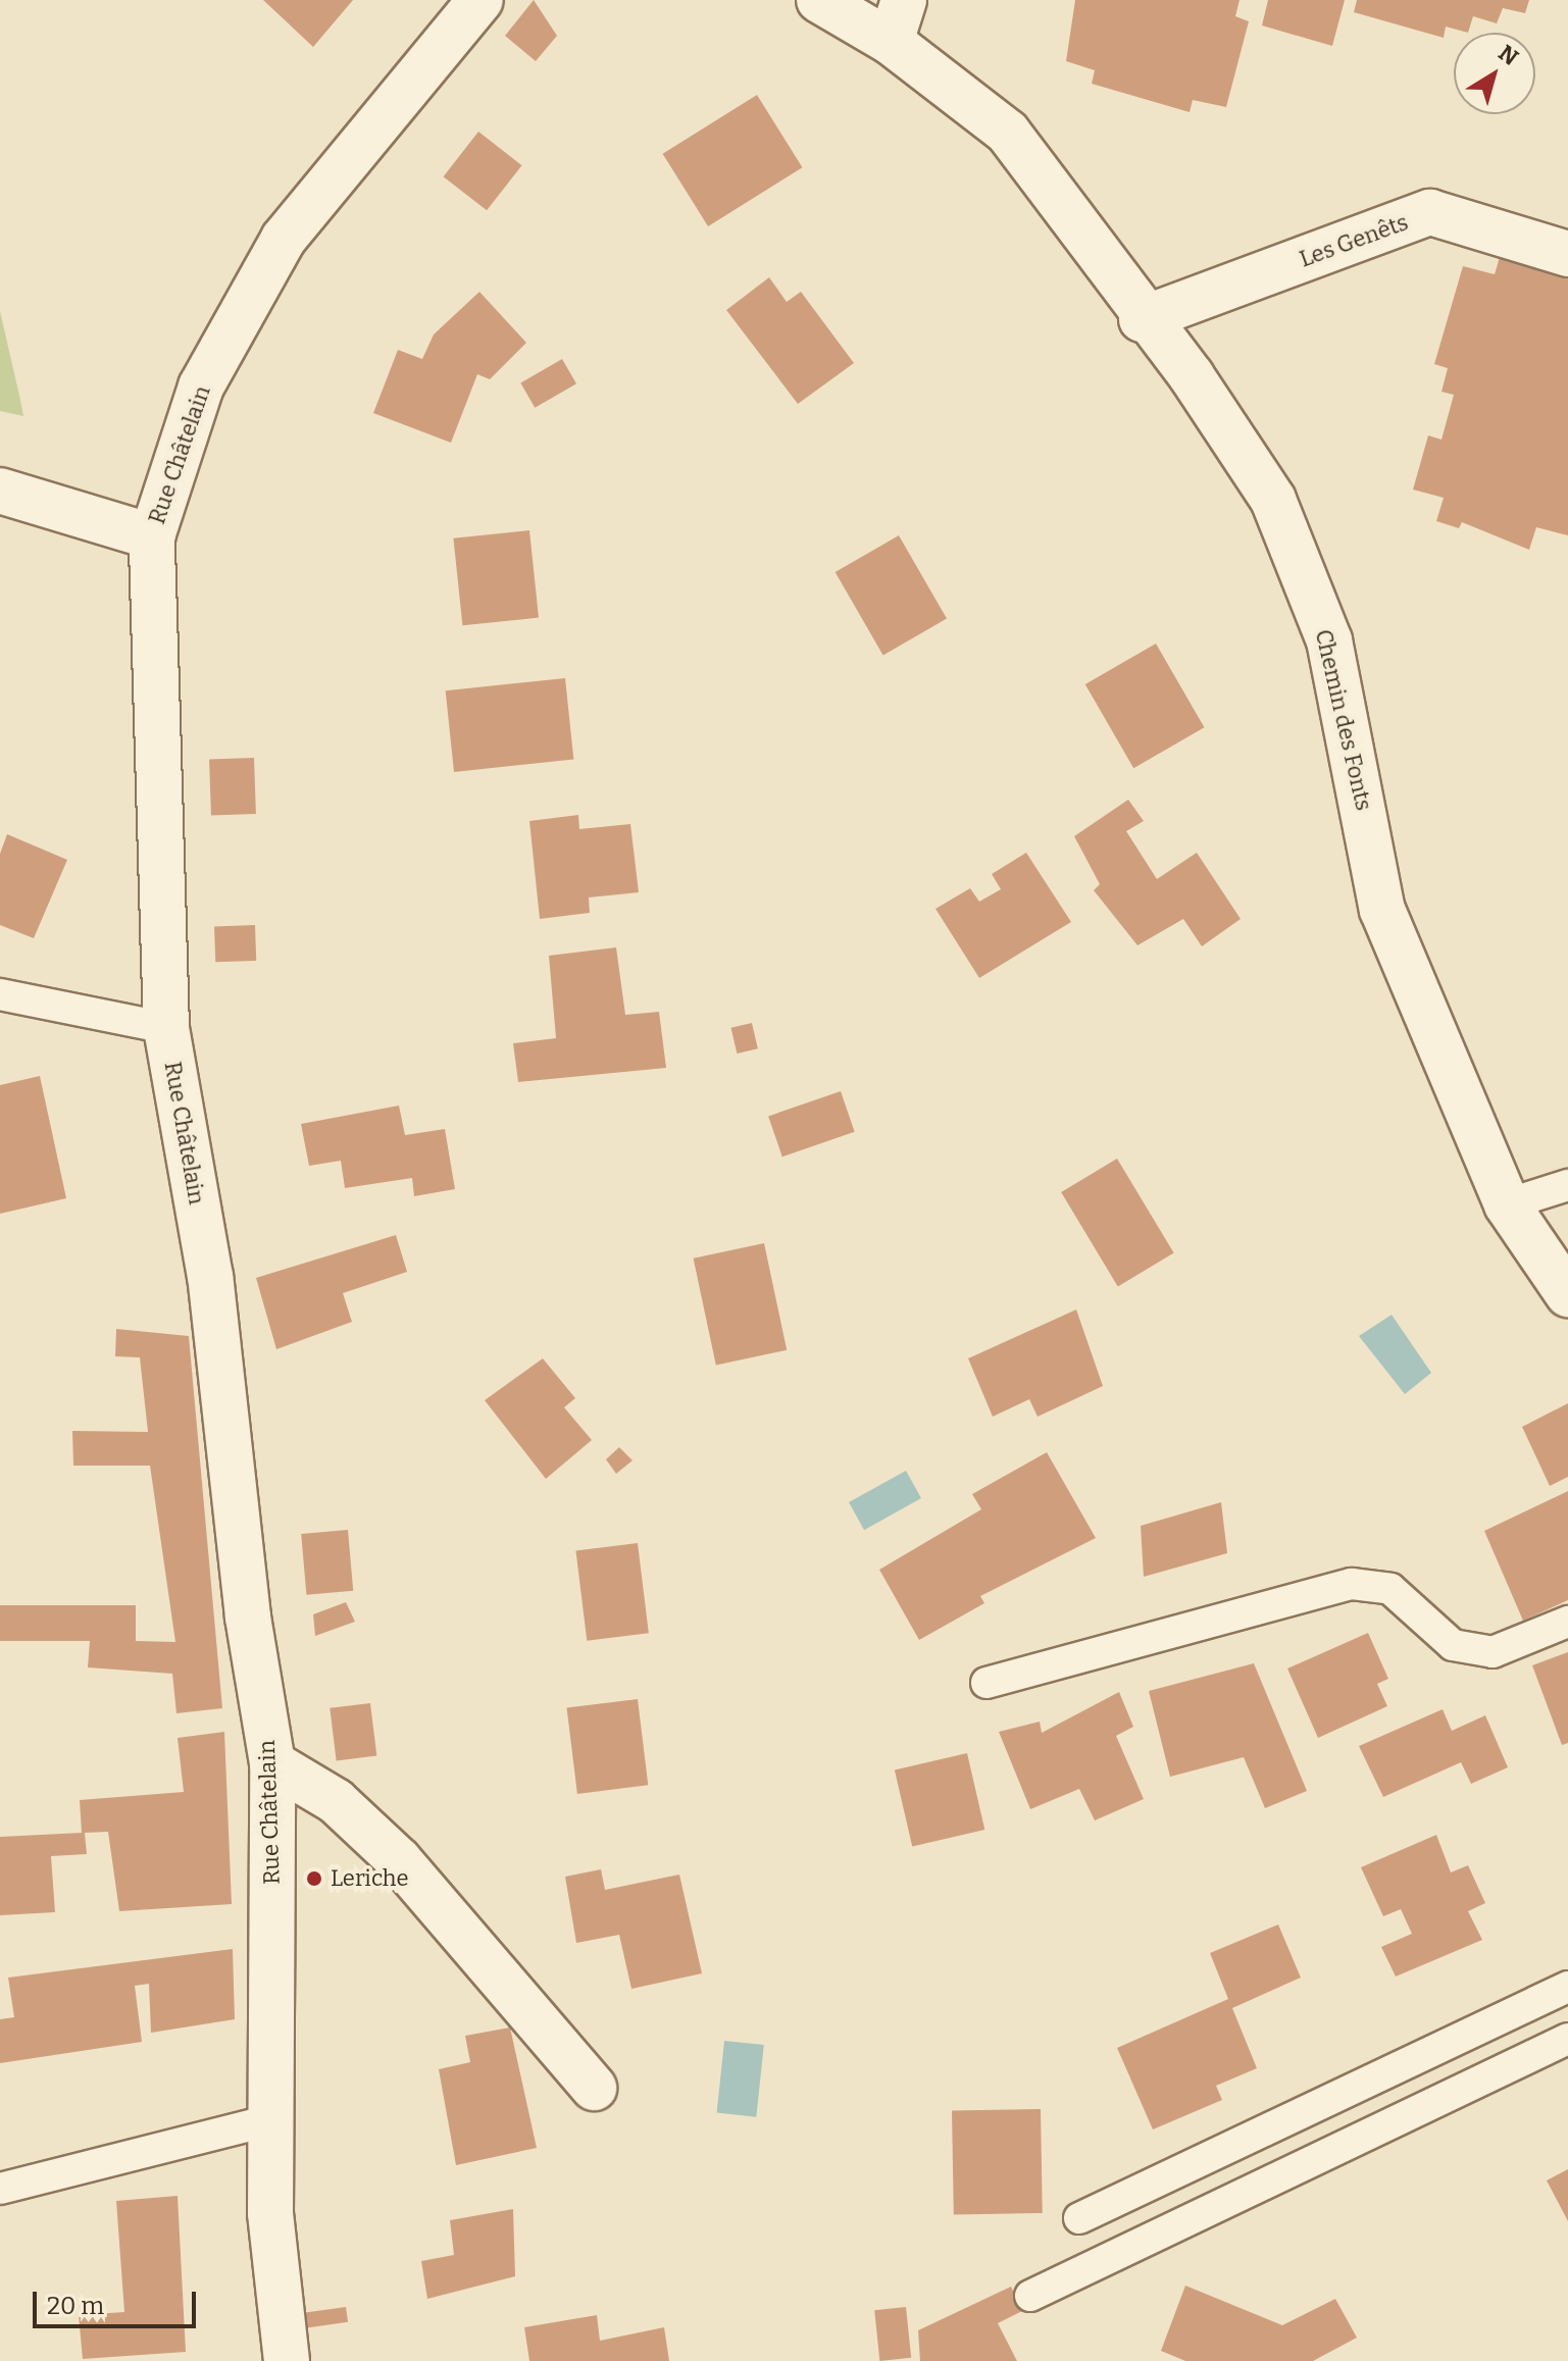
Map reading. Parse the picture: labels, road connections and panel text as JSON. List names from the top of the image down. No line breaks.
{"streets":{"street":["Les Genêts","Rue Châtelain","Chemin des Fonts"]},"crossings":[["Les Genêts","Chemin des Fonts"]],"places":["Leriche"],"scale_bar":"20 m","north":"top right"}
